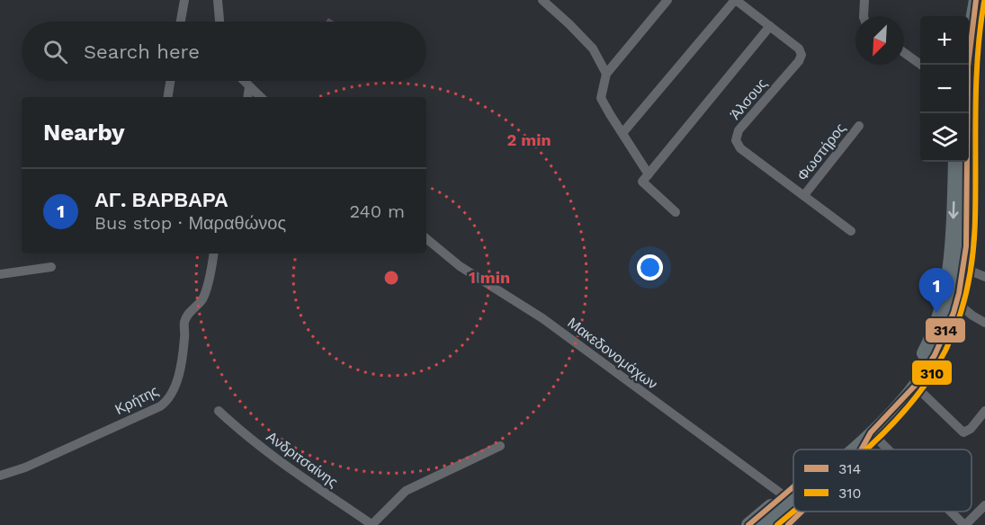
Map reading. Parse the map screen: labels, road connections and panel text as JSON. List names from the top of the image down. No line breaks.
{"streets":{"street":["Άλσους","Φωστήρος","Μακεδονομάχων","Κρήτης","Ανδριτσαίνης"]},"crossings":[["Άλσους","Φωστήρος"]],"lines":["transit line 314","transit line 310"],"legend":["314","310"],"north":"bottom left","page":{"map_buttons":["+","−"],"search":"Search here","heading":"Nearby","list":[{"mark":"1","name":"ΑΓ. ΒΑΡΒΑΡΑ","note":"Bus stop · Μαραθώνος","value":"240 m"}],"pins":"1"},"rings":["2 min","1 min"]}
